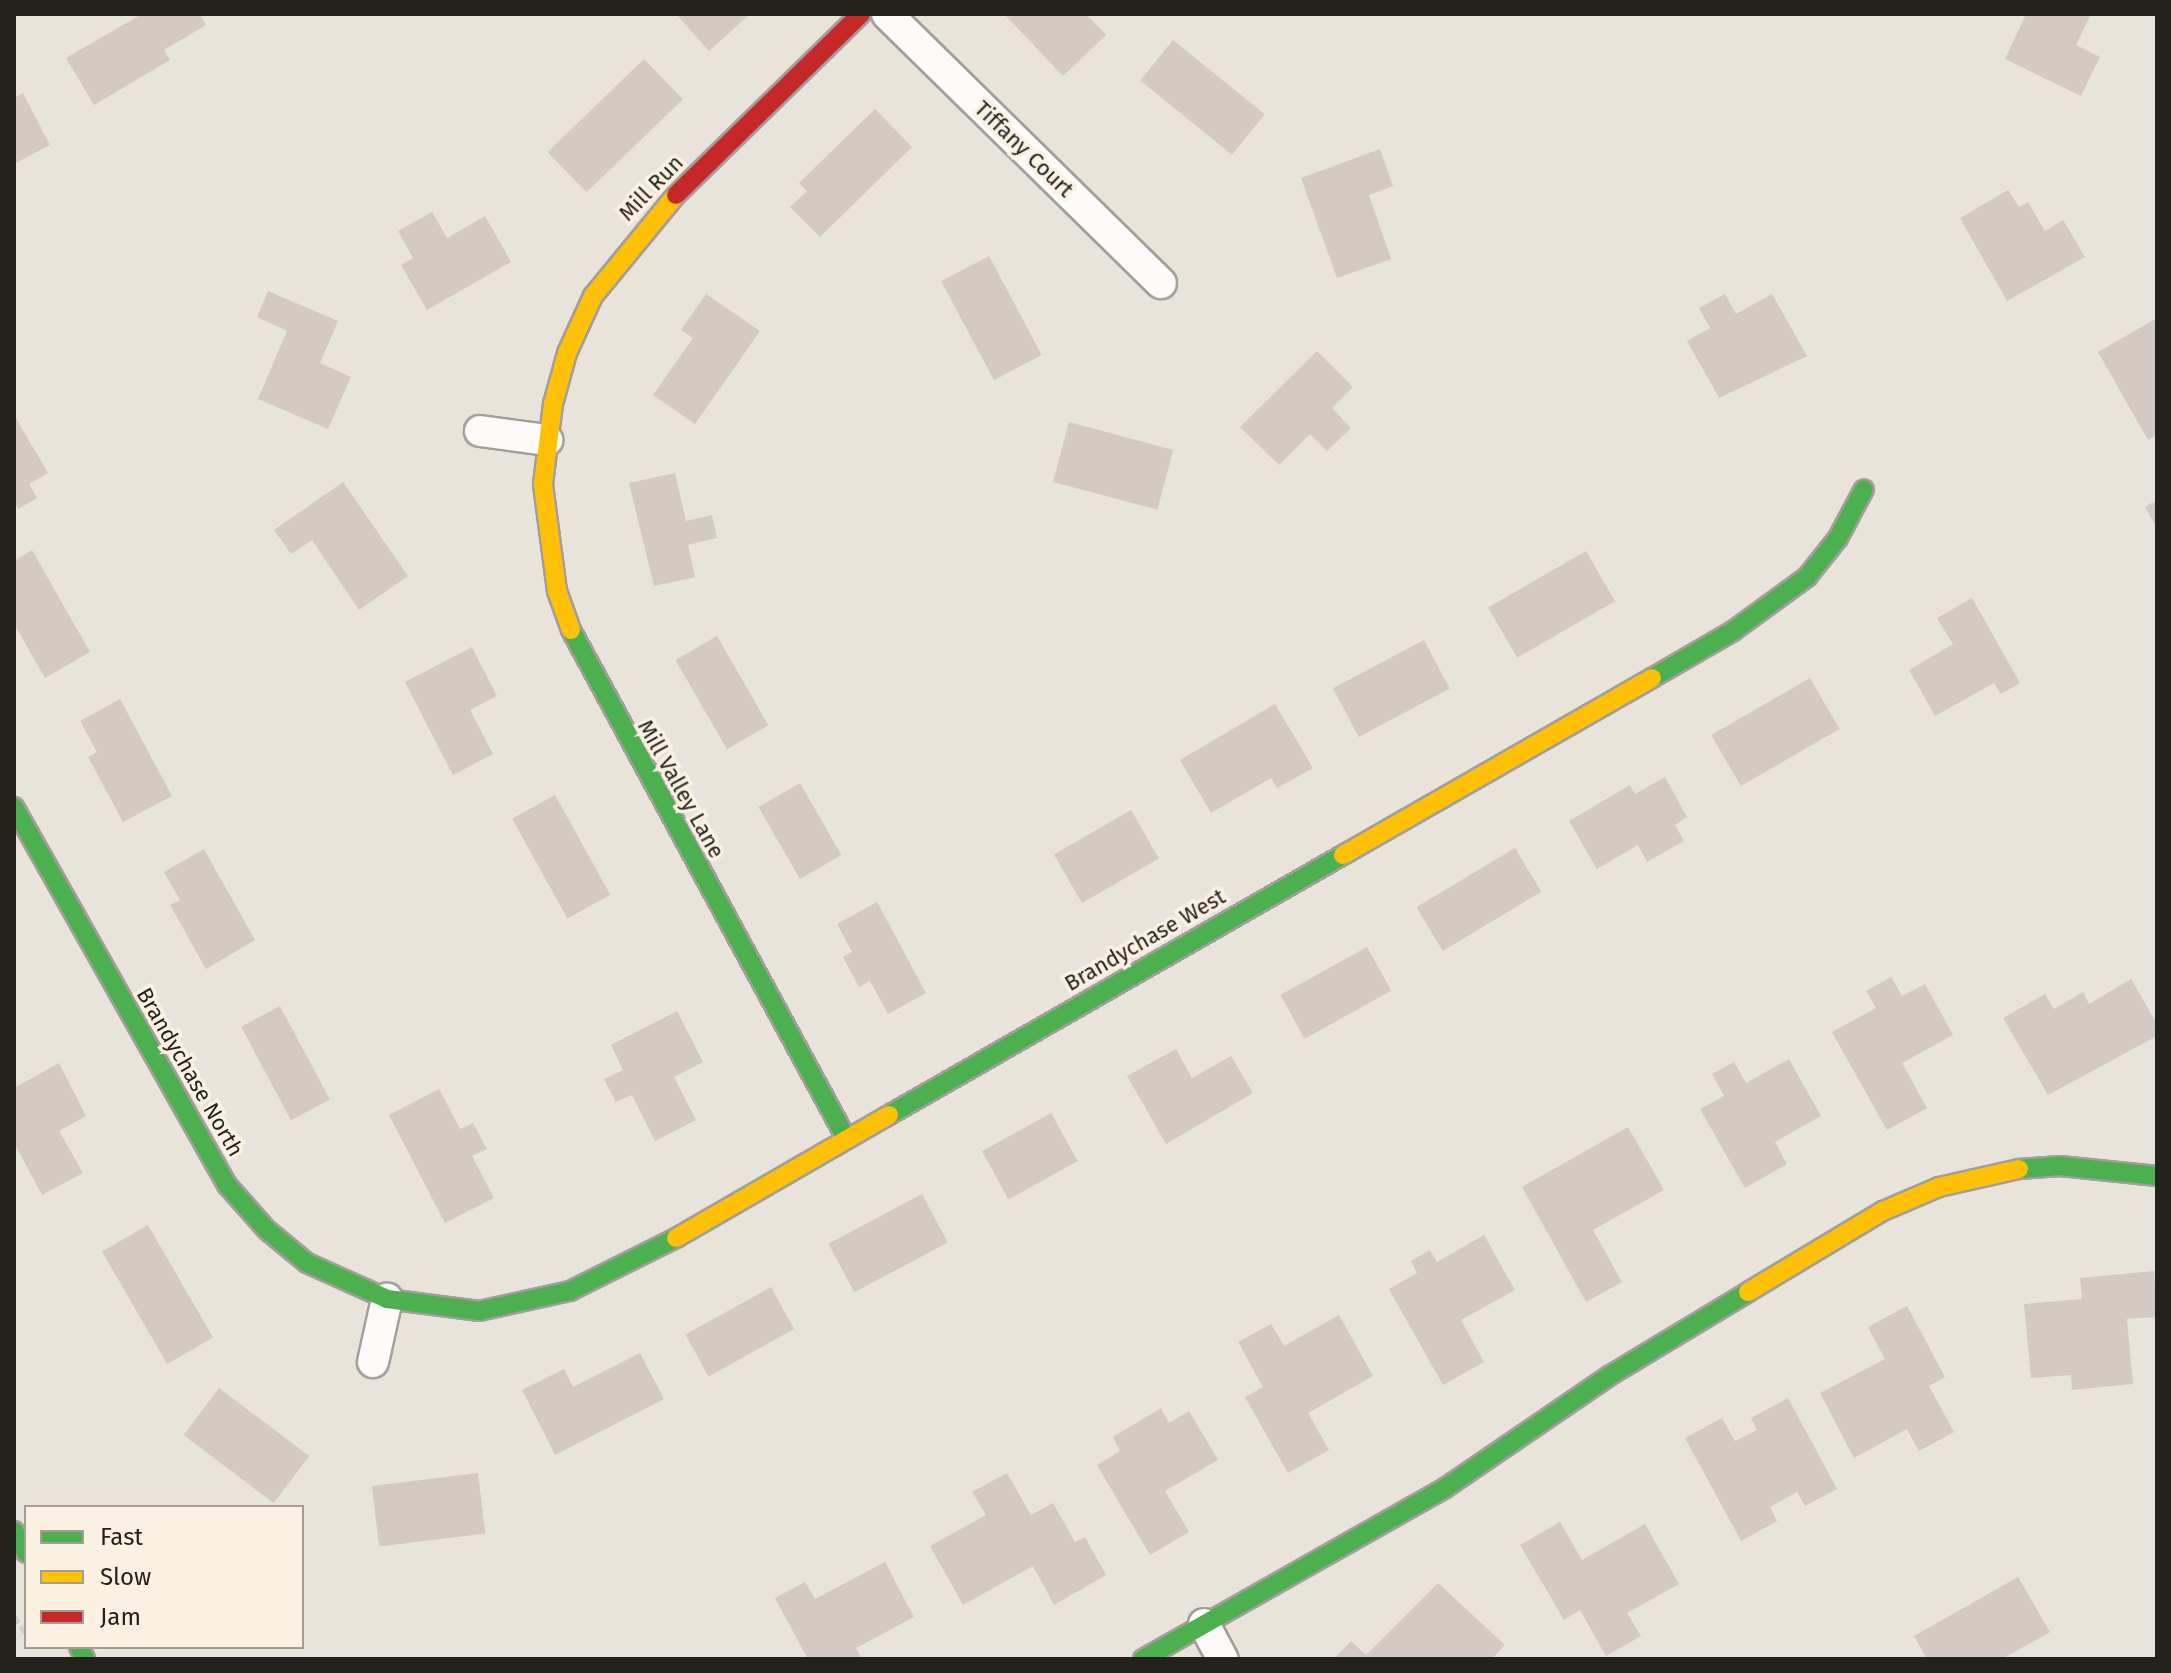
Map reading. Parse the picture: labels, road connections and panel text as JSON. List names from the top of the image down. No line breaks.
{"streets":{"street":["Tiffany Court","Mill Run","Mill Valley Lane","Brandychase West","Brandychase North"]},"crossings":[["Mill Run","Mill Valley Lane"],["Mill Valley Lane","Brandychase West"],["Brandychase West","Brandychase North"]],"legend":["Fast","Slow","Jam"]}
